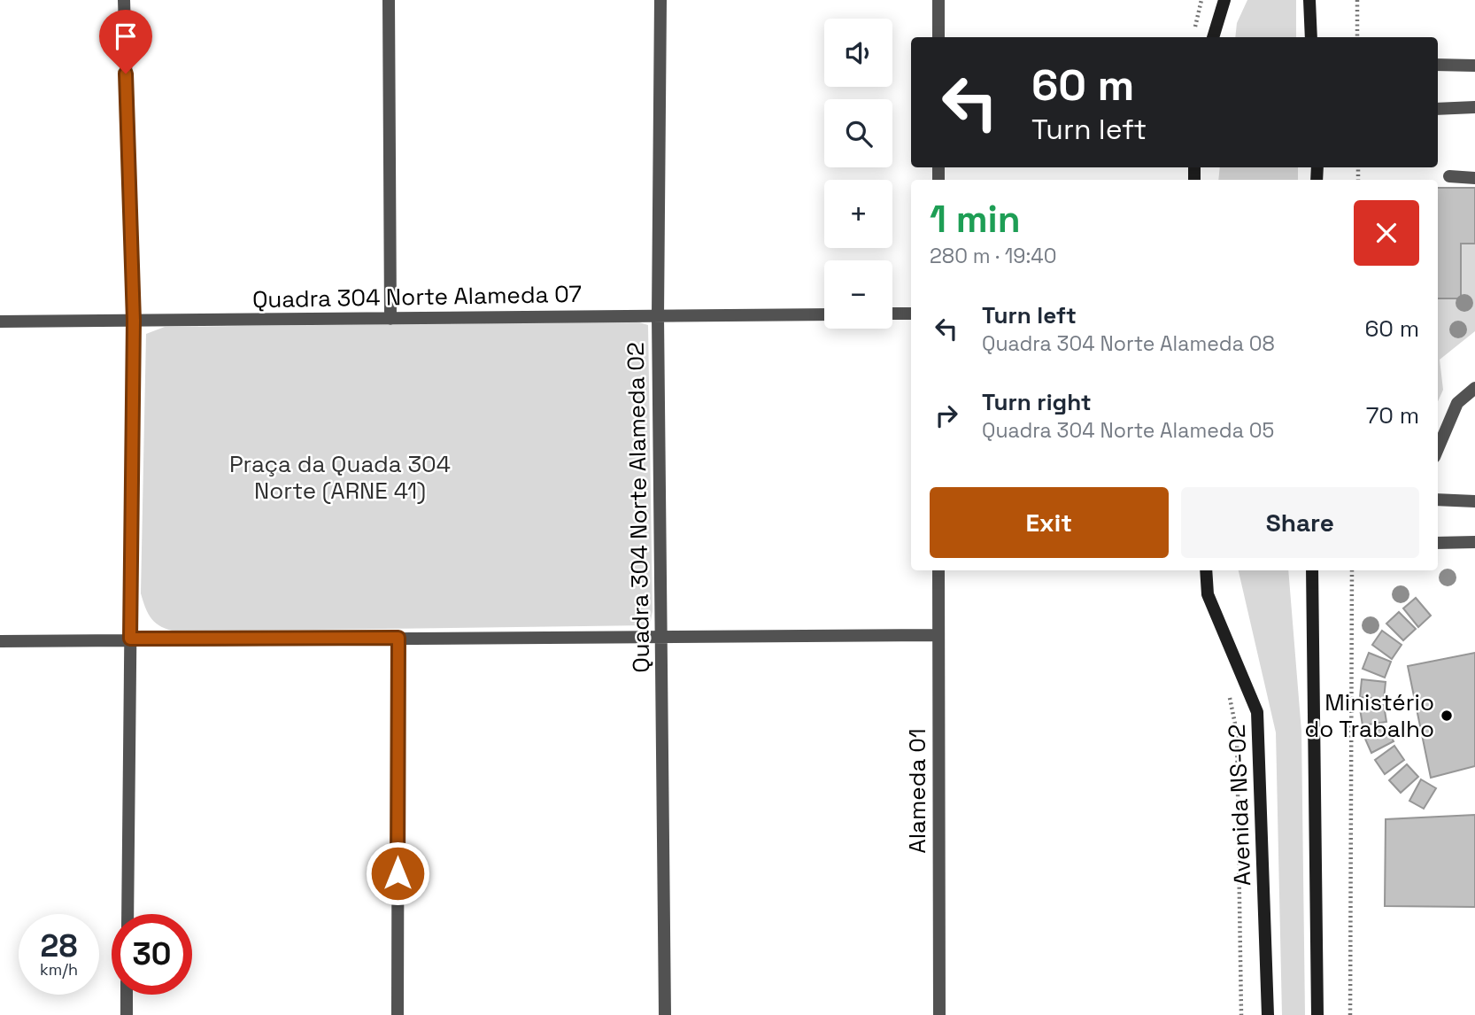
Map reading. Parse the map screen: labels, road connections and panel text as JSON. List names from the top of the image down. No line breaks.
{"streets":{"street":["Quadra 304 Norte Alameda 07","Quadra 304 Norte Alameda 02","Alameda 01","Avenida NS-02"]},"crossings":[["Quadra 304 Norte Alameda 07","Quadra 304 Norte Alameda 02"]],"parks":["Praça da Quada 304 Norte (ARNE 41)"],"places":["Ministério do Trabalho"],"page":{"map_buttons":["+","−"],"turn":["60 m","Turn left"],"heading":["1 min","280 m · 19:40"],"list":[{"name":"Turn left","note":"Quadra 304 Norte Alameda 08","value":"60 m"},{"name":"Turn right","note":"Quadra 304 Norte Alameda 05","value":"70 m"}],"buttons":["Exit","Share"],"speed":"28 km/h","limit":"30"}}
